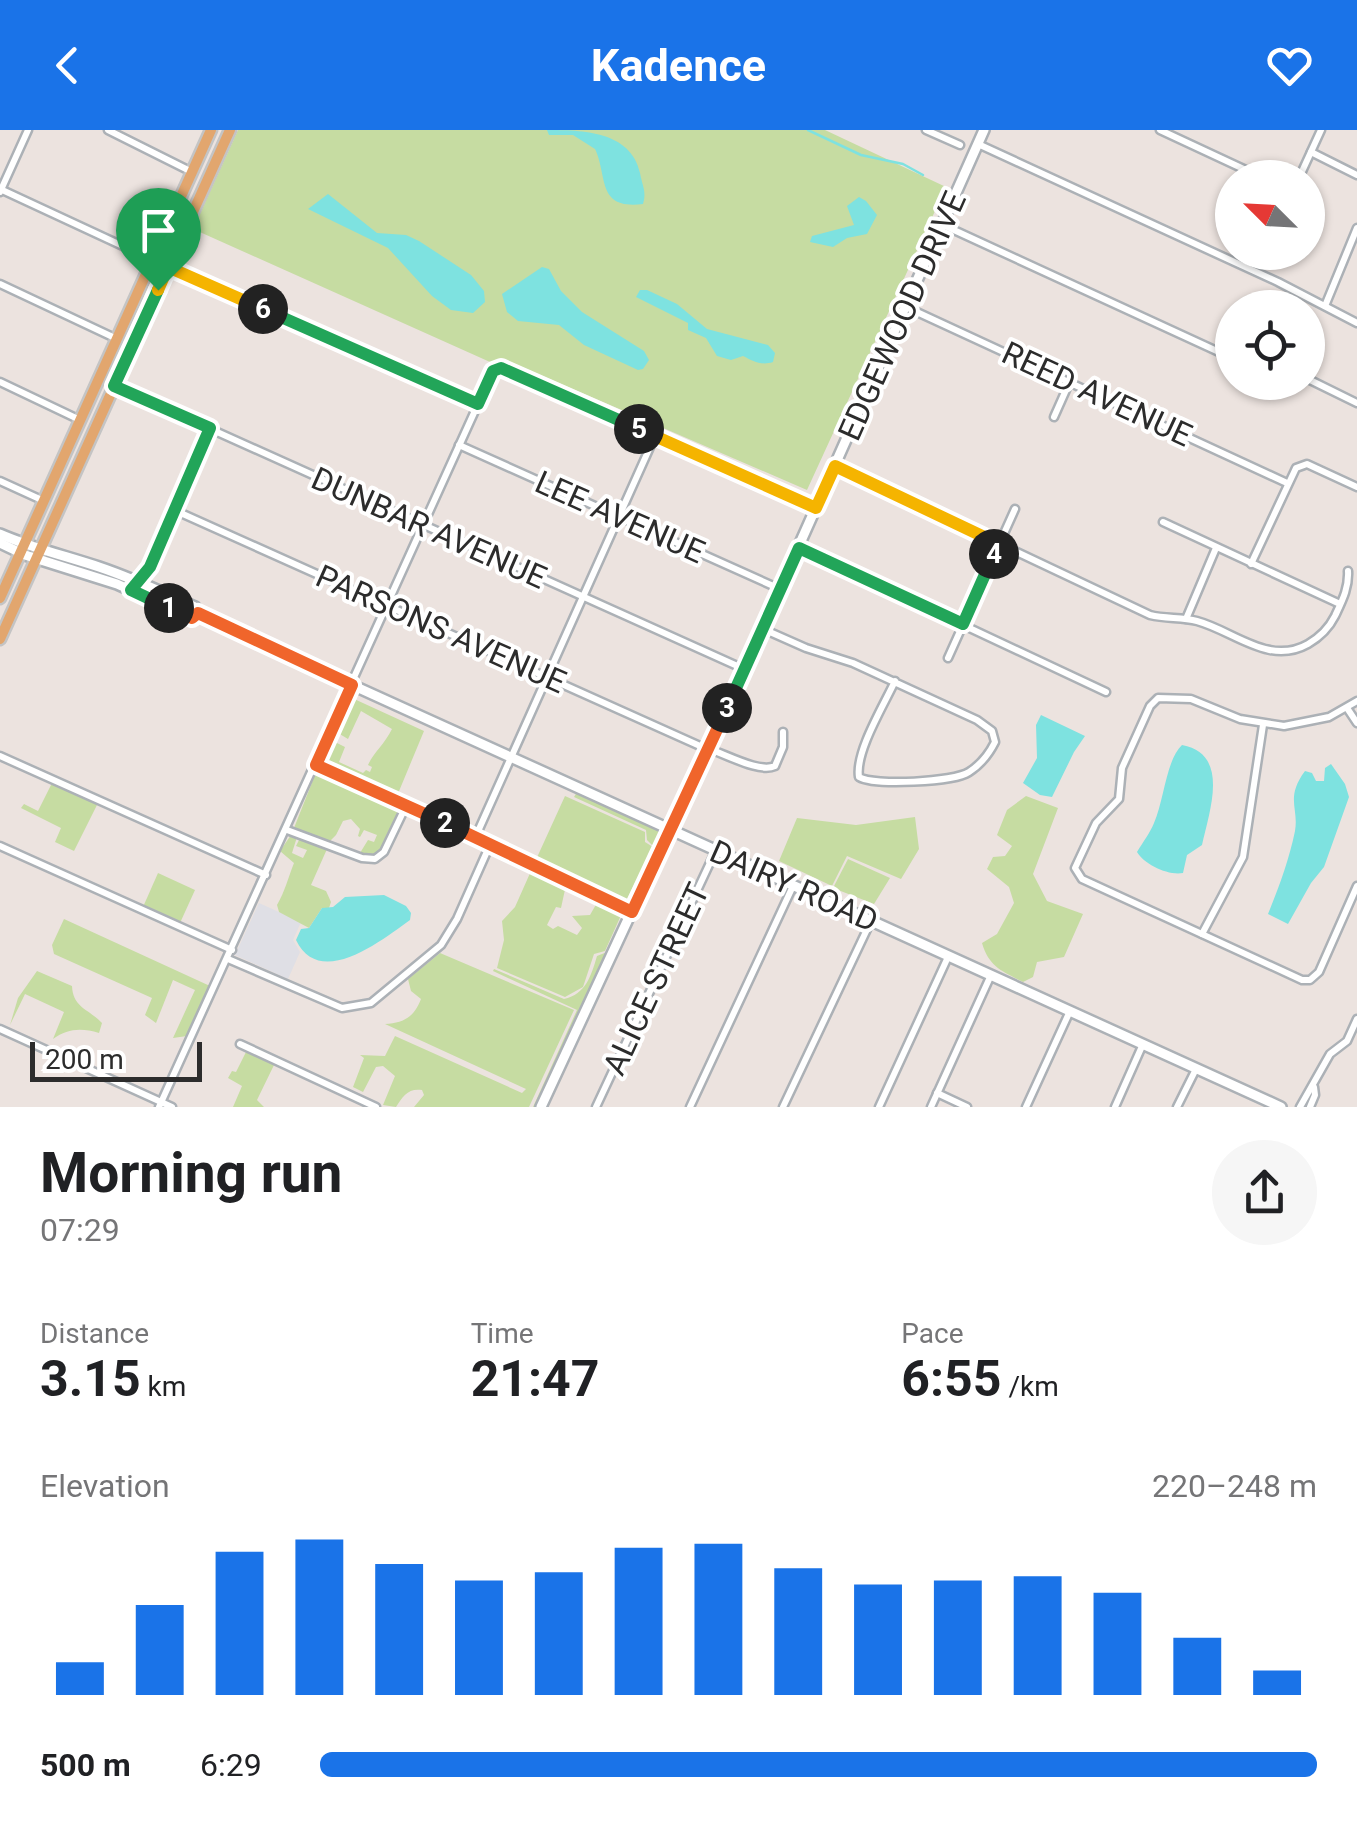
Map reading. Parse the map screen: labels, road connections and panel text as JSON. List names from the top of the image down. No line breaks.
{"streets":{"street":["EDGEWOOD DRIVE","REED AVENUE","LEE AVENUE","DUNBAR AVENUE","PARSONS AVENUE","DAIRY ROAD","ALICE STREET"]},"crossings":[["EDGEWOOD DRIVE","REED AVENUE"],["EDGEWOOD DRIVE","LEE AVENUE"],["EDGEWOOD DRIVE","DUNBAR AVENUE"],["EDGEWOOD DRIVE","PARSONS AVENUE"],["EDGEWOOD DRIVE","DAIRY ROAD"],["DAIRY ROAD","ALICE STREET"]],"scale_bar":"200 m","north":"top left","page":{"header":"Kadence","pins":["6","5","4","1","3","2"],"scale":"200 m","heading":["Morning run","07:29"],"stats":[["Distance","3.15 km"],["Time","21:47"],["Pace","6:55 /km"]],"chart":["Elevation","220–248 m"],"list":[{"name":"500 m","note":"6:29"}]}}
